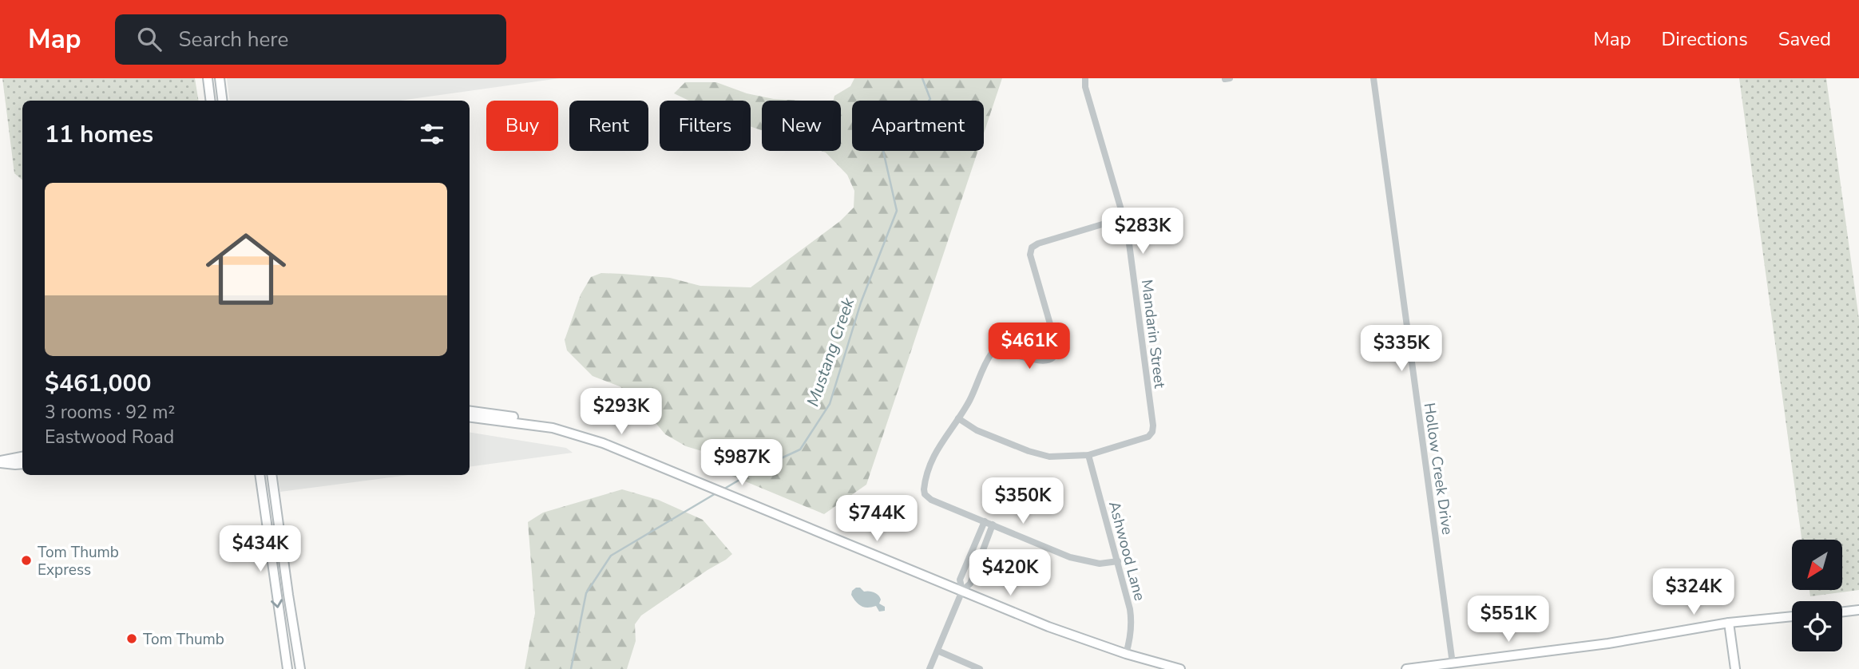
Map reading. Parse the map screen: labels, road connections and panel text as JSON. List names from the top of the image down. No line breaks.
{"streets":{"street":["Mandarin Street","Hollow Creek Drive","Ashwood Lane"]},"crossings":[["Mandarin Street","Ashwood Lane"]],"water":["Mustang Creek"],"places":["Tom Thumb Express","Tom Thumb"],"north":"bottom left","page":{"header":"Map","search":"Search here","nav":["Map","Directions","Saved"],"chip":["Buy","Rent","Filters","New","Apartment"],"heading":"11 homes","list":[{"name":"$461,000","note":"3 rooms · 92 m² · Eastwood Road"}],"price":["$283K","$461K","$335K","$293K","$987K","$350K","$744K","$434K","$420K","$324K","$551K"]}}
